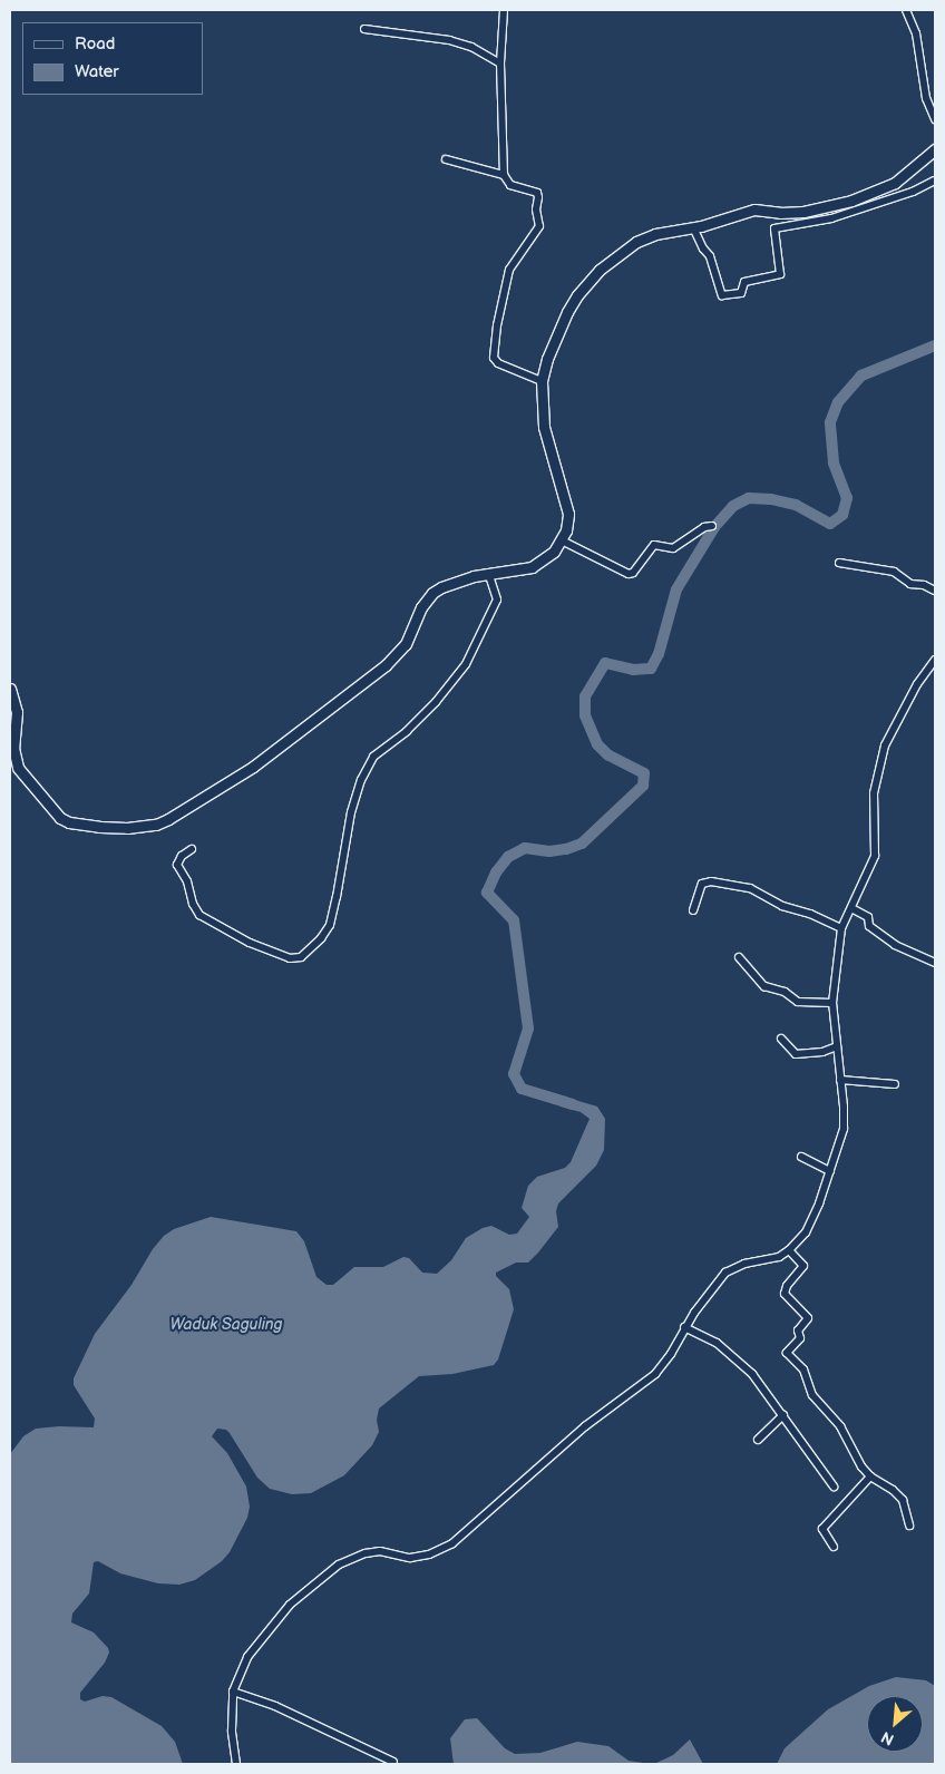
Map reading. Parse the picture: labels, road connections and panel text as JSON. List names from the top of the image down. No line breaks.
{"water":["Waduk Saguling"],"legend":["Road","Water"],"north":"bottom left"}
